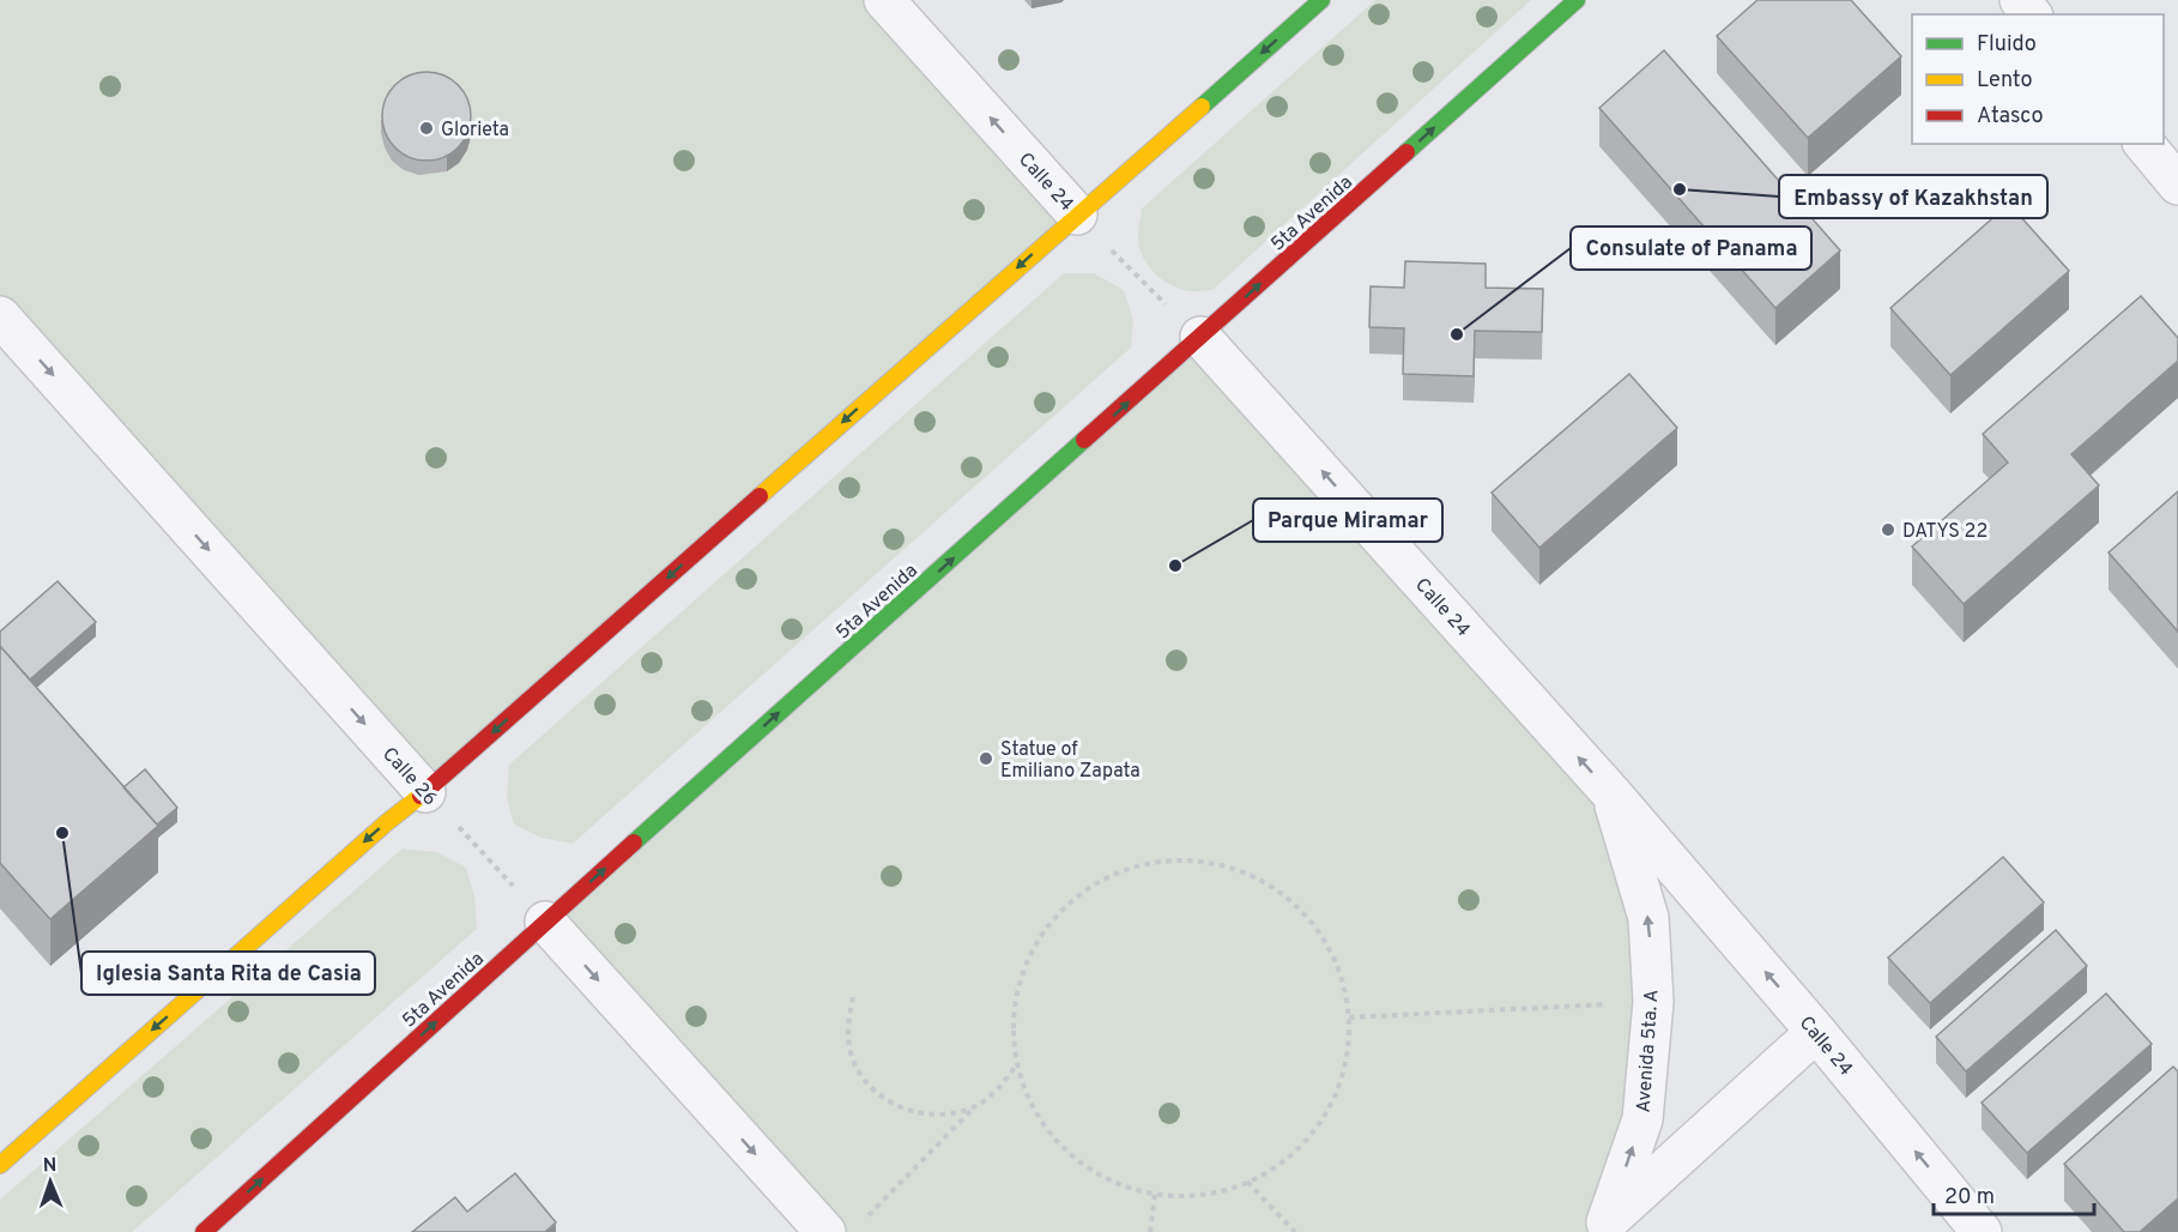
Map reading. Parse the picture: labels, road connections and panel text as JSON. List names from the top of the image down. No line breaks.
{"streets":{"highway":["5ta Avenida"],"street":["Calle 24","Calle 26","Avenida 5ta. A"]},"crossings":[["Calle 24","5ta Avenida"],["Calle 24","Avenida 5ta. A"],["5ta Avenida","Calle 26"]],"one_way":["Calle 24","5ta Avenida","Calle 26","Avenida 5ta. A"],"places":["Glorieta","Embassy of Kazakhstan","Consulate of Panama","DATYS 22","Parque Miramar","Statue of Emiliano Zapata","Iglesia Santa Rita de Casia"],"legend":["Fluido","Lento","Atasco"],"scale_bar":"20 m","north":"top"}
